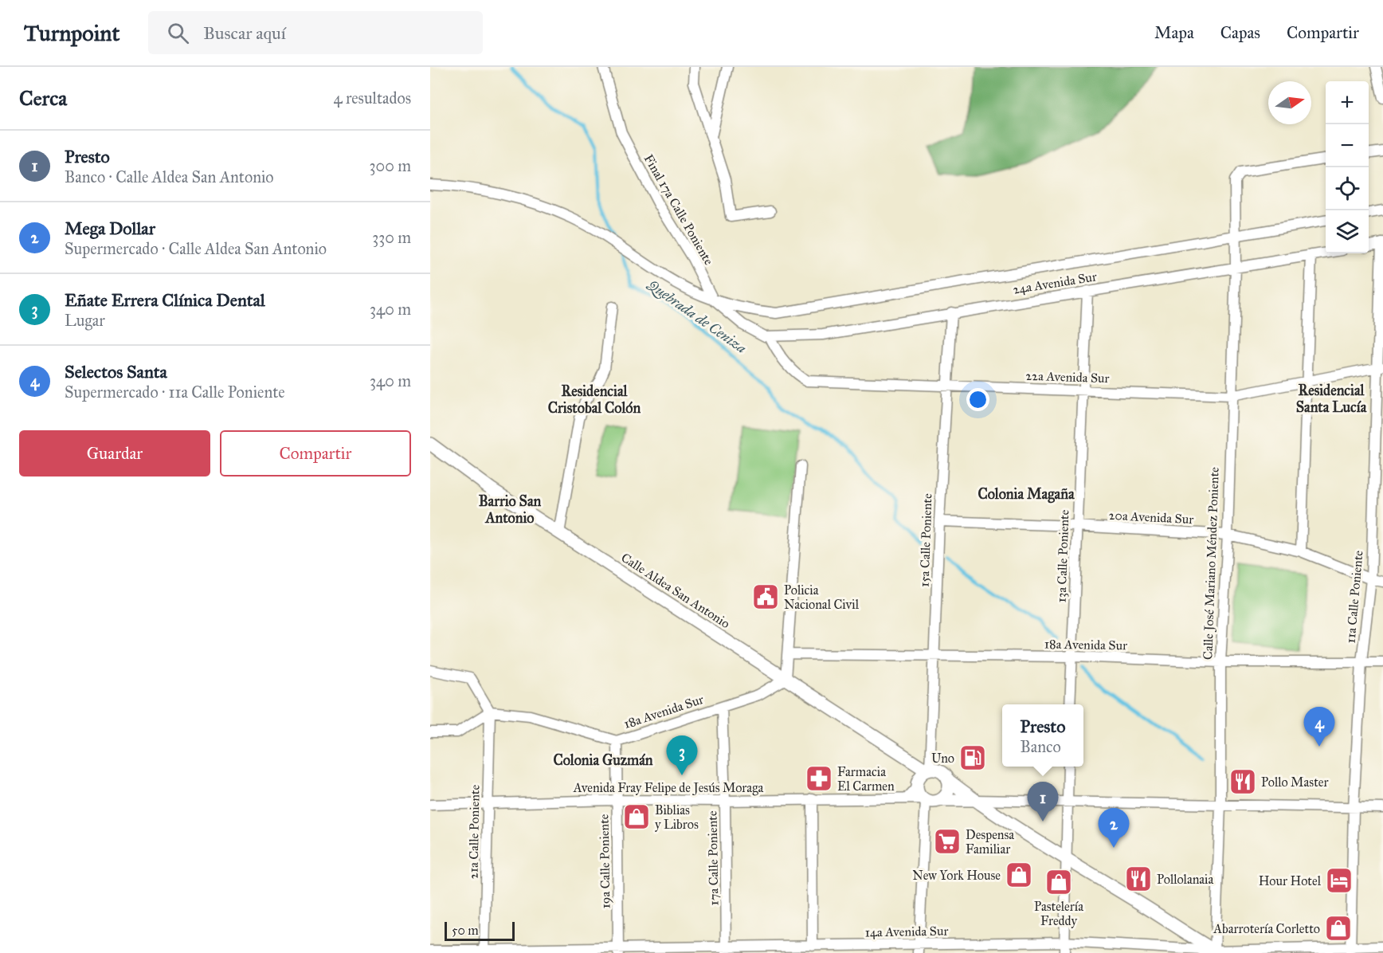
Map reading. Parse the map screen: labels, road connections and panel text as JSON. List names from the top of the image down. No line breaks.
{"streets":{"main road":["Calle Aldea San Antonio"],"street":["Final 17a Calle Poniente","24a Avenida Sur","22a Avenida Sur","20a Avenida Sur","15a Calle Poniente","13a Calle Poniente","Calle José Mariano Méndez Poniente","11a Calle Poniente","18a Avenida Sur","Avenida Fray Felipe de Jesús Moraga","21a Calle Poniente","17a Calle Poniente","19a Calle Poniente","14a Avenida Sur"]},"crossings":[["Final 17a Calle Poniente","24a Avenida Sur"],["Final 17a Calle Poniente","22a Avenida Sur"],["24a Avenida Sur","22a Avenida Sur"],["24a Avenida Sur","15a Calle Poniente"],["24a Avenida Sur","13a Calle Poniente"],["24a Avenida Sur","Calle José Mariano Méndez Poniente"],["22a Avenida Sur","15a Calle Poniente"],["22a Avenida Sur","13a Calle Poniente"],["22a Avenida Sur","Calle José Mariano Méndez Poniente"],["22a Avenida Sur","11a Calle Poniente"],["20a Avenida Sur","15a Calle Poniente"],["20a Avenida Sur","13a Calle Poniente"],["20a Avenida Sur","Calle José Mariano Méndez Poniente"],["20a Avenida Sur","11a Calle Poniente"],["15a Calle Poniente","Calle Aldea San Antonio"],["15a Calle Poniente","18a Avenida Sur"],["15a Calle Poniente","Avenida Fray Felipe de Jesús Moraga"],["13a Calle Poniente","18a Avenida Sur"],["Calle José Mariano Méndez Poniente","18a Avenida Sur"],["Calle José Mariano Méndez Poniente","14a Avenida Sur"],["Calle Aldea San Antonio","18a Avenida Sur"],["Calle Aldea San Antonio","Avenida Fray Felipe de Jesús Moraga"],["11a Calle Poniente","18a Avenida Sur"],["11a Calle Poniente","14a Avenida Sur"],["18a Avenida Sur","21a Calle Poniente"],["18a Avenida Sur","17a Calle Poniente"],["18a Avenida Sur","19a Calle Poniente"],["Avenida Fray Felipe de Jesús Moraga","21a Calle Poniente"],["Avenida Fray Felipe de Jesús Moraga","17a Calle Poniente"],["Avenida Fray Felipe de Jesús Moraga","19a Calle Poniente"],["21a Calle Poniente","14a Avenida Sur"],["17a Calle Poniente","14a Avenida Sur"],["19a Calle Poniente","14a Avenida Sur"]],"districts":["Residencial Santa Lucía","Residencial Cristobal Colón","Colonia Magaña","Barrio San Antonio","Colonia Guzmán"],"water":["Quebrada de Ceniza"],"places":{"public building":["Policia Nacional Civil"],"fuel station":["Uno"],"pharmacy":["Farmacia El Carmen"],"restaurant":["Pollo Master","Pollolanaia"],"shop":["Biblias y Libros","New York House","Pastelería Freddy","Abarrotería Corletto"],"supermarket":["Despensa Familiar"],"hotel":["Hour Hotel"]},"scale_bar":"50 m","north":"right","page":{"header":"Turnpoint","search":"Buscar aquí","nav":["Mapa","Capas","Compartir"],"heading":["Cerca","4 resultados"],"map_buttons":["+","−"],"list":[{"mark":"1","name":"Presto","note":"Banco · Calle Aldea San Antonio","value":"300 m"},{"mark":"2","name":"Mega Dollar","note":"Supermercado · Calle Aldea San Antonio","value":"330 m"},{"mark":"3","name":"Eñate Errera Clínica Dental","note":"Lugar","value":"340 m"},{"mark":"4","name":"Selectos Santa","note":"Supermercado · 11a Calle Poniente","value":"340 m"}],"buttons":["Guardar","Compartir"],"popup":["Presto","Banco"],"pins":["4","3","1","2"],"scale":"50 m"}}
